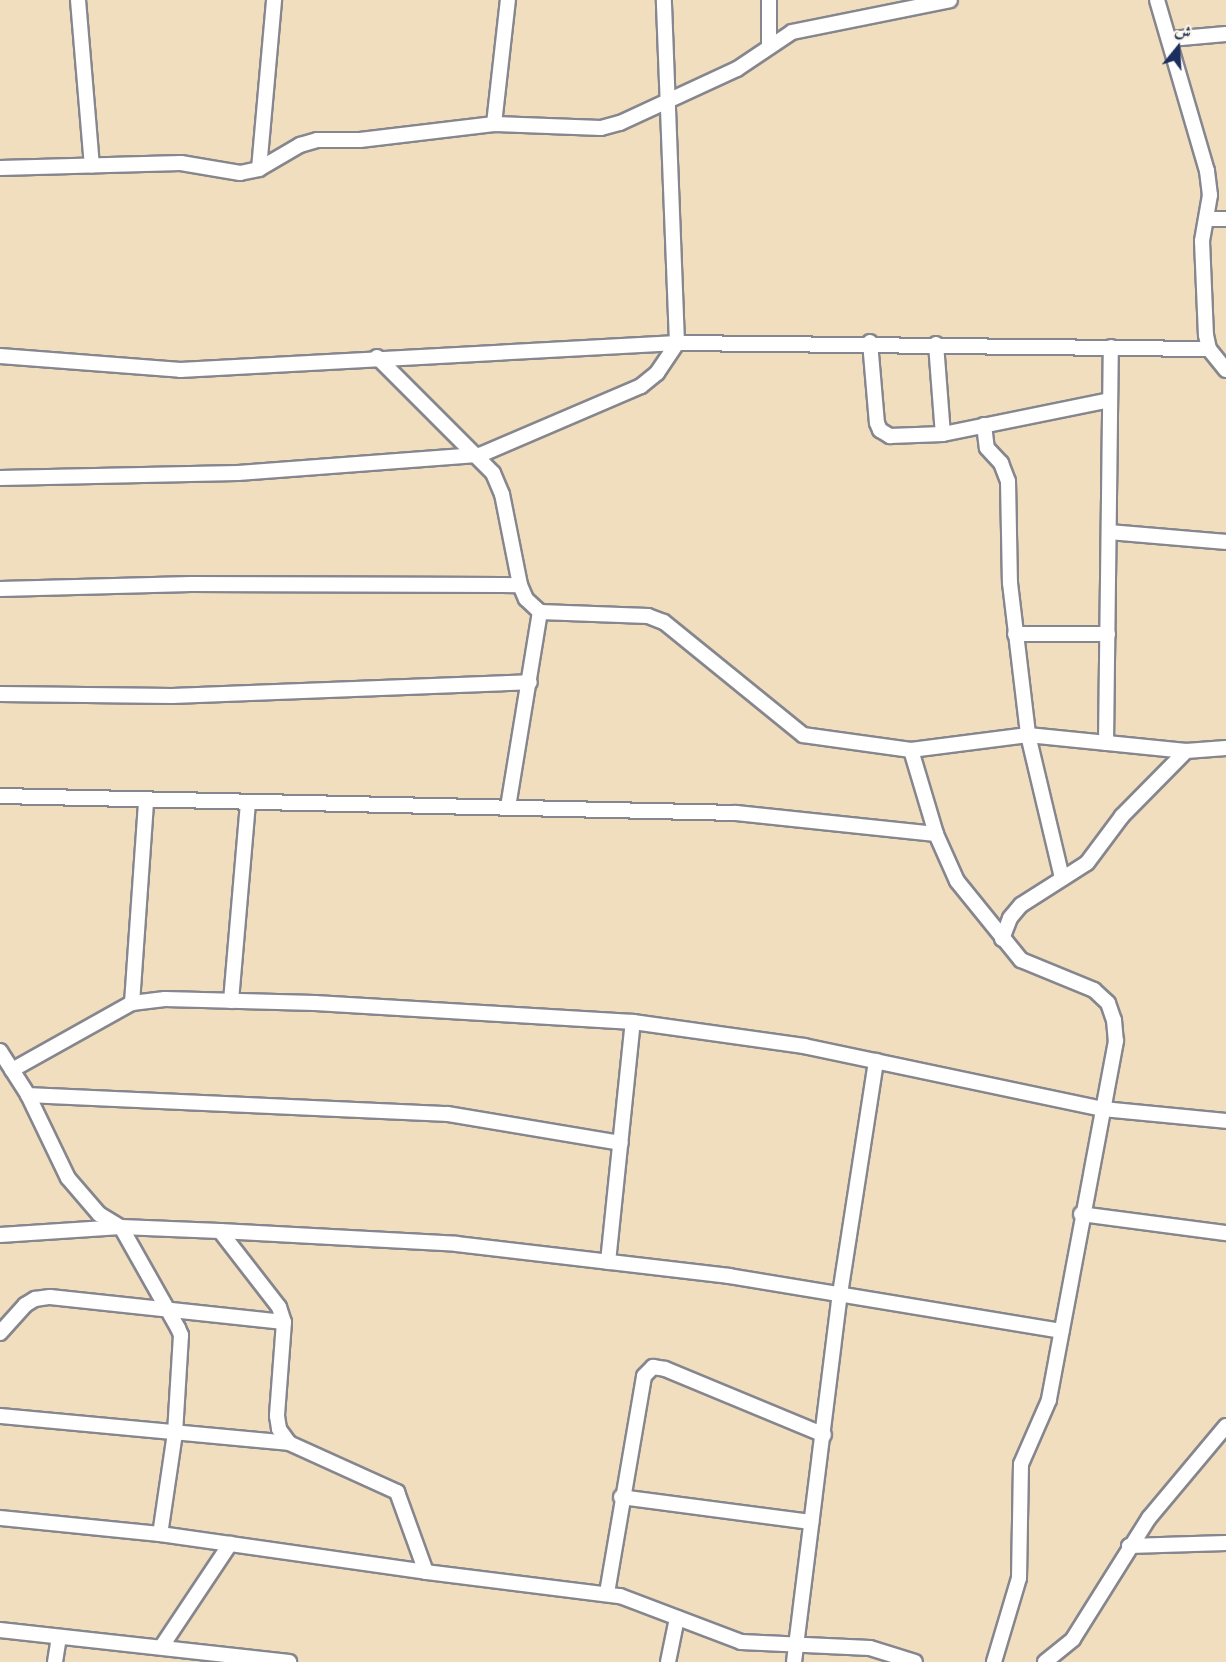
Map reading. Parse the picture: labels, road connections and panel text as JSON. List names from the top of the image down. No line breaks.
{"north":"top"}
